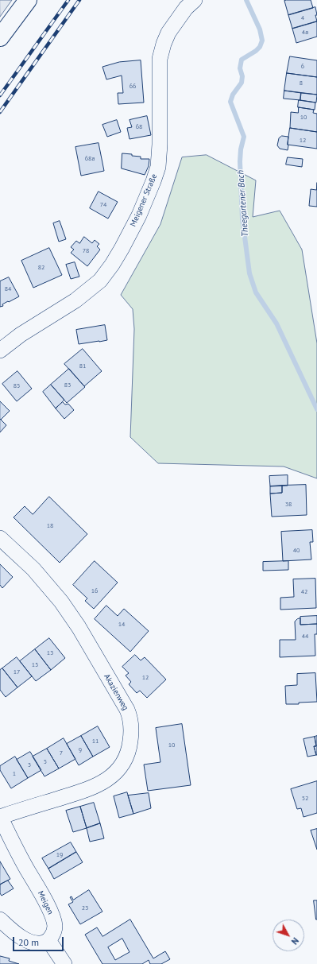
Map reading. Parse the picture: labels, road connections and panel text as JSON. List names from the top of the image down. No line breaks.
{"streets":{"street":["Meigener Straße","Akazienweg","Meigen"]},"crossings":[["Akazienweg","Meigen"]],"water":["Theegartener Bach"],"house_numbers":["4","4a","6","8","66","10","68","12","68a","74","78","82","84","81","83","85","38","18","40","16","42","14","44","13","15","17","12","11","10","9","7","5","3","1","52","19","23"],"scale_bar":"20 m","north":"bottom right"}
